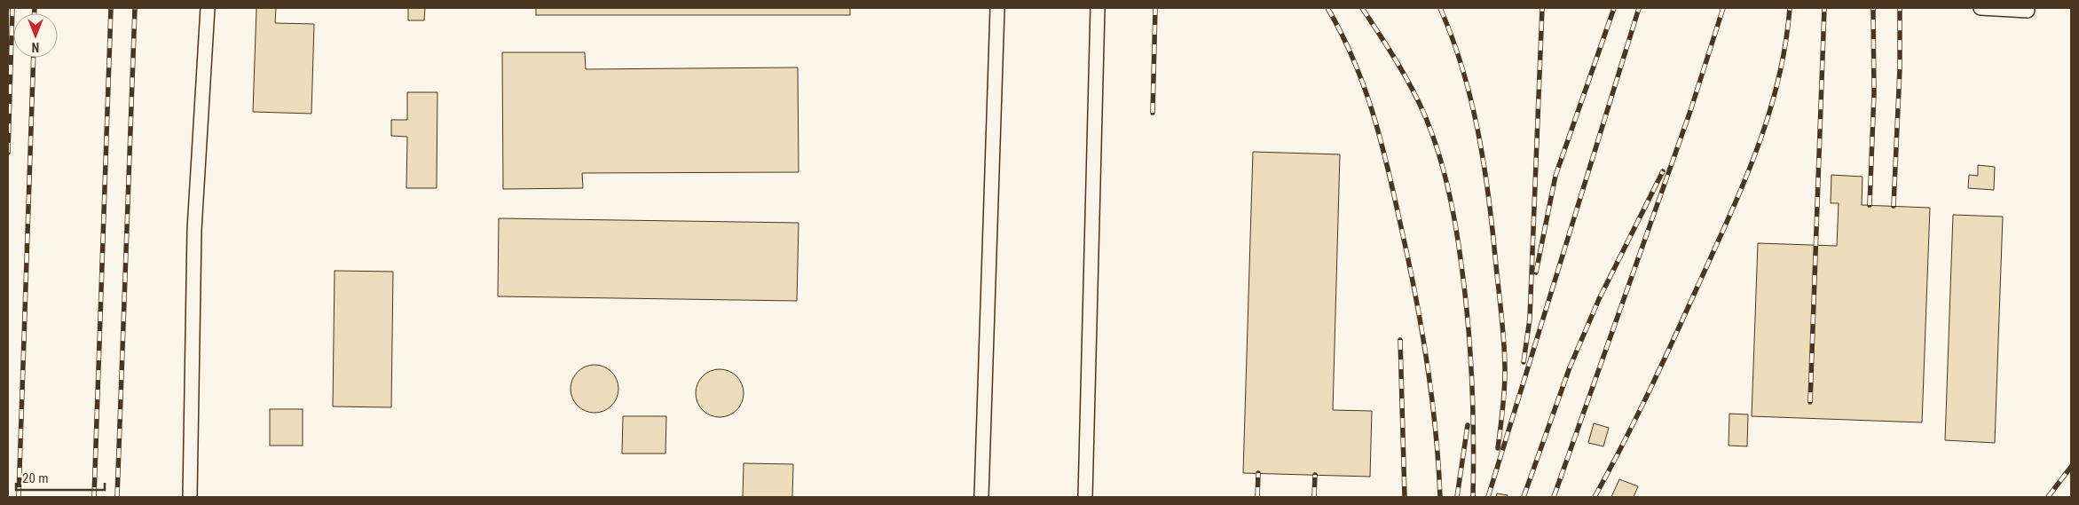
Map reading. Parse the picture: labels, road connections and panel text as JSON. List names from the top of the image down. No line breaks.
{"scale_bar":"20 m","north":"bottom"}
